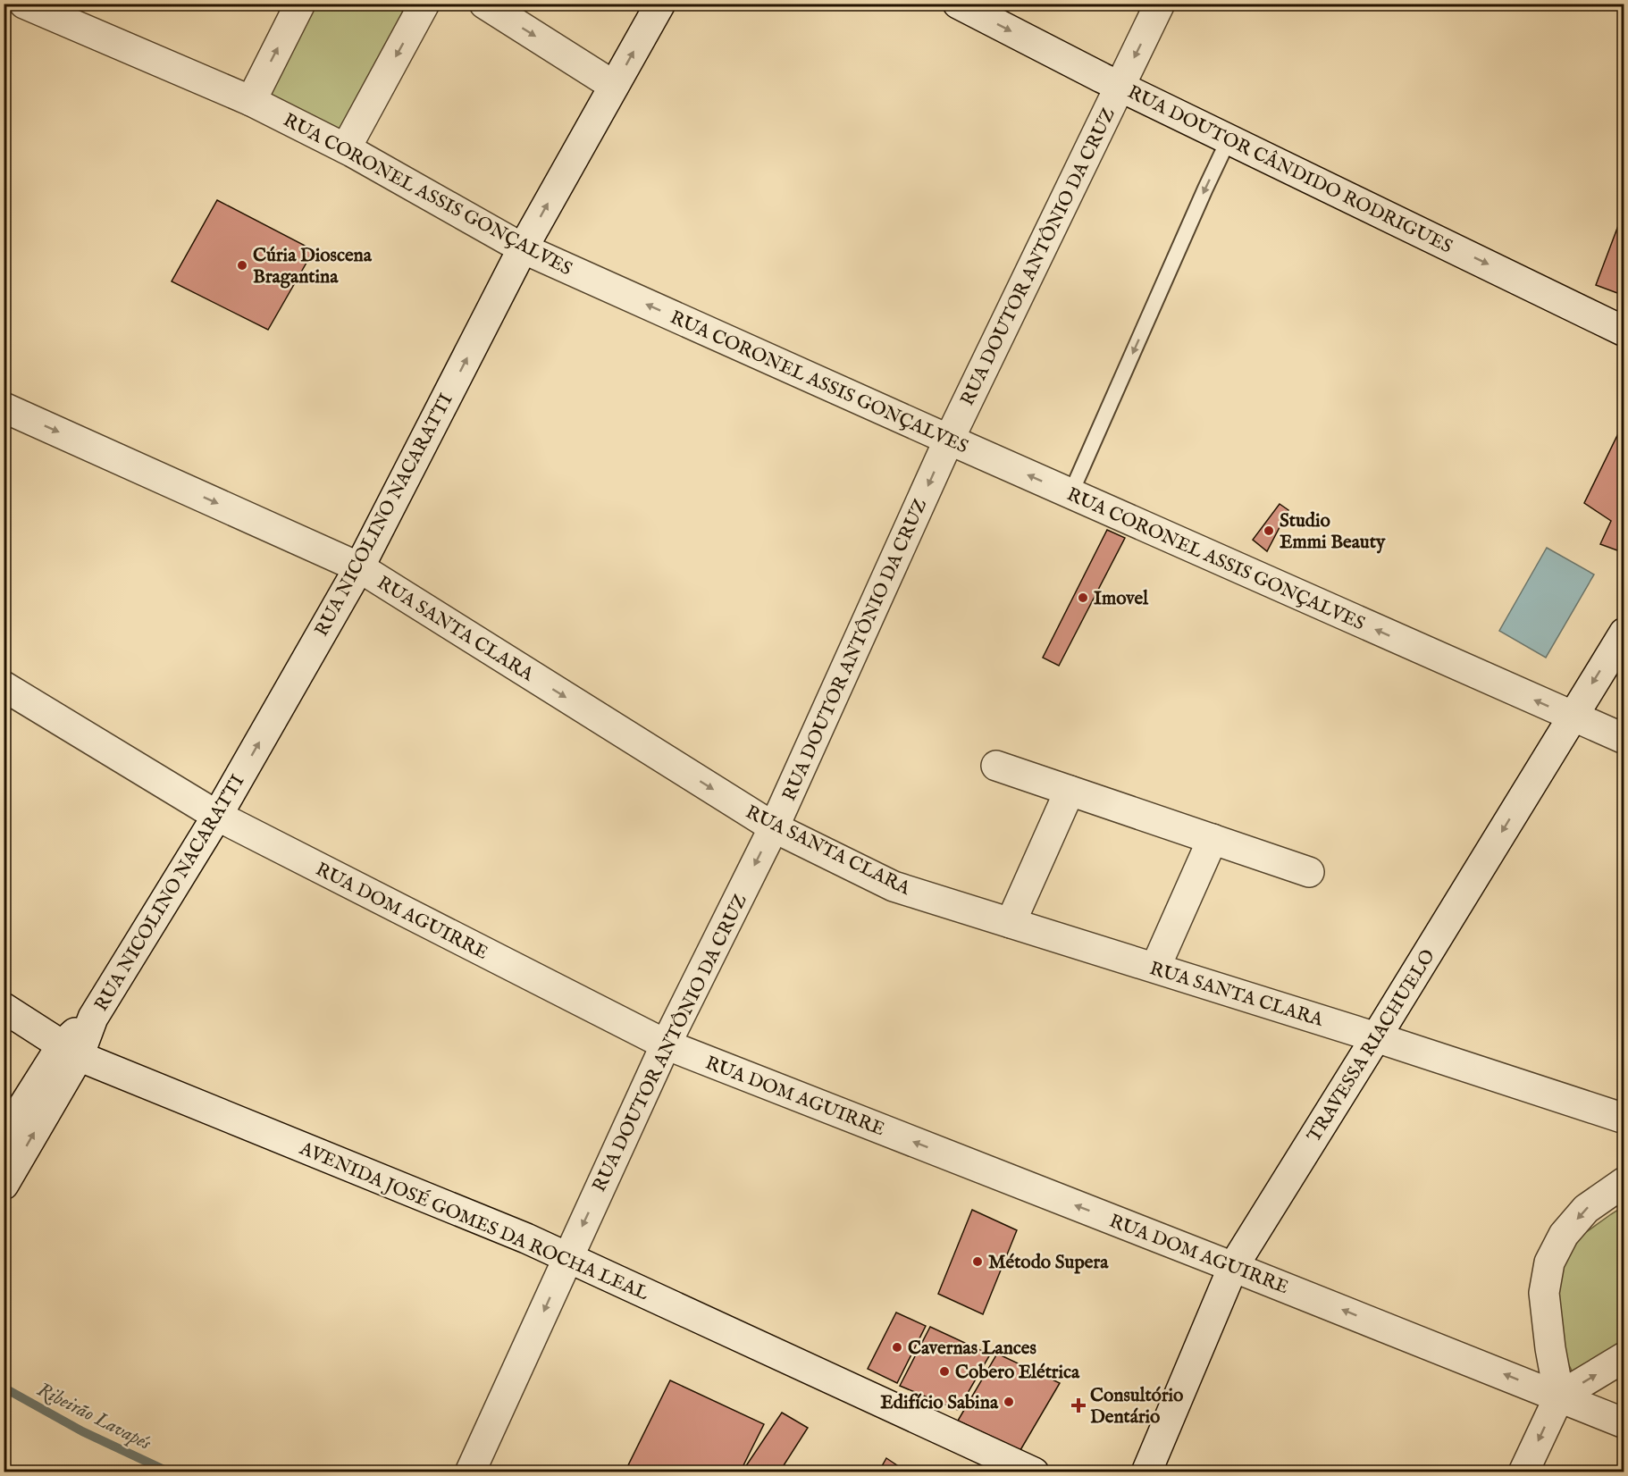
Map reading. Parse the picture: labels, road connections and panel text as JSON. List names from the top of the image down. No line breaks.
{"streets":{"street":["RUA DOUTOR CÂNDIDO RODRIGUES","RUA CORONEL ASSIS GONÇALVES","RUA DOUTOR ANTÔNIO DA CRUZ","RUA NICOLINO NACARATTI","RUA SANTA CLARA","RUA DOM AGUIRRE","TRAVESSA RIACHUELO","AVENIDA JOSÉ GOMES DA ROCHA LEAL"]},"crossings":[["RUA DOUTOR CÂNDIDO RODRIGUES","RUA DOUTOR ANTÔNIO DA CRUZ"],["RUA CORONEL ASSIS GONÇALVES","RUA DOUTOR ANTÔNIO DA CRUZ"],["RUA CORONEL ASSIS GONÇALVES","RUA NICOLINO NACARATTI"],["RUA CORONEL ASSIS GONÇALVES","TRAVESSA RIACHUELO"],["RUA DOUTOR ANTÔNIO DA CRUZ","RUA SANTA CLARA"],["RUA DOUTOR ANTÔNIO DA CRUZ","RUA DOM AGUIRRE"],["RUA DOUTOR ANTÔNIO DA CRUZ","AVENIDA JOSÉ GOMES DA ROCHA LEAL"],["RUA NICOLINO NACARATTI","RUA SANTA CLARA"],["RUA NICOLINO NACARATTI","RUA DOM AGUIRRE"],["RUA NICOLINO NACARATTI","AVENIDA JOSÉ GOMES DA ROCHA LEAL"],["RUA SANTA CLARA","TRAVESSA RIACHUELO"],["RUA DOM AGUIRRE","TRAVESSA RIACHUELO"]],"one_way":["RUA DOUTOR CÂNDIDO RODRIGUES","RUA CORONEL ASSIS GONÇALVES","RUA DOUTOR ANTÔNIO DA CRUZ","RUA NICOLINO NACARATTI","RUA SANTA CLARA","RUA DOM AGUIRRE","TRAVESSA RIACHUELO"],"water":["Ribeirão Lavapés"],"places":{"other":["Cúria Dioscena Bragantina","Studio Emmi Beauty","Imovel","Método Supera","Cavernas Lances","Cobero Elétrica","Edifício Sabina"],"health":["Consultório Dentário"]}}
